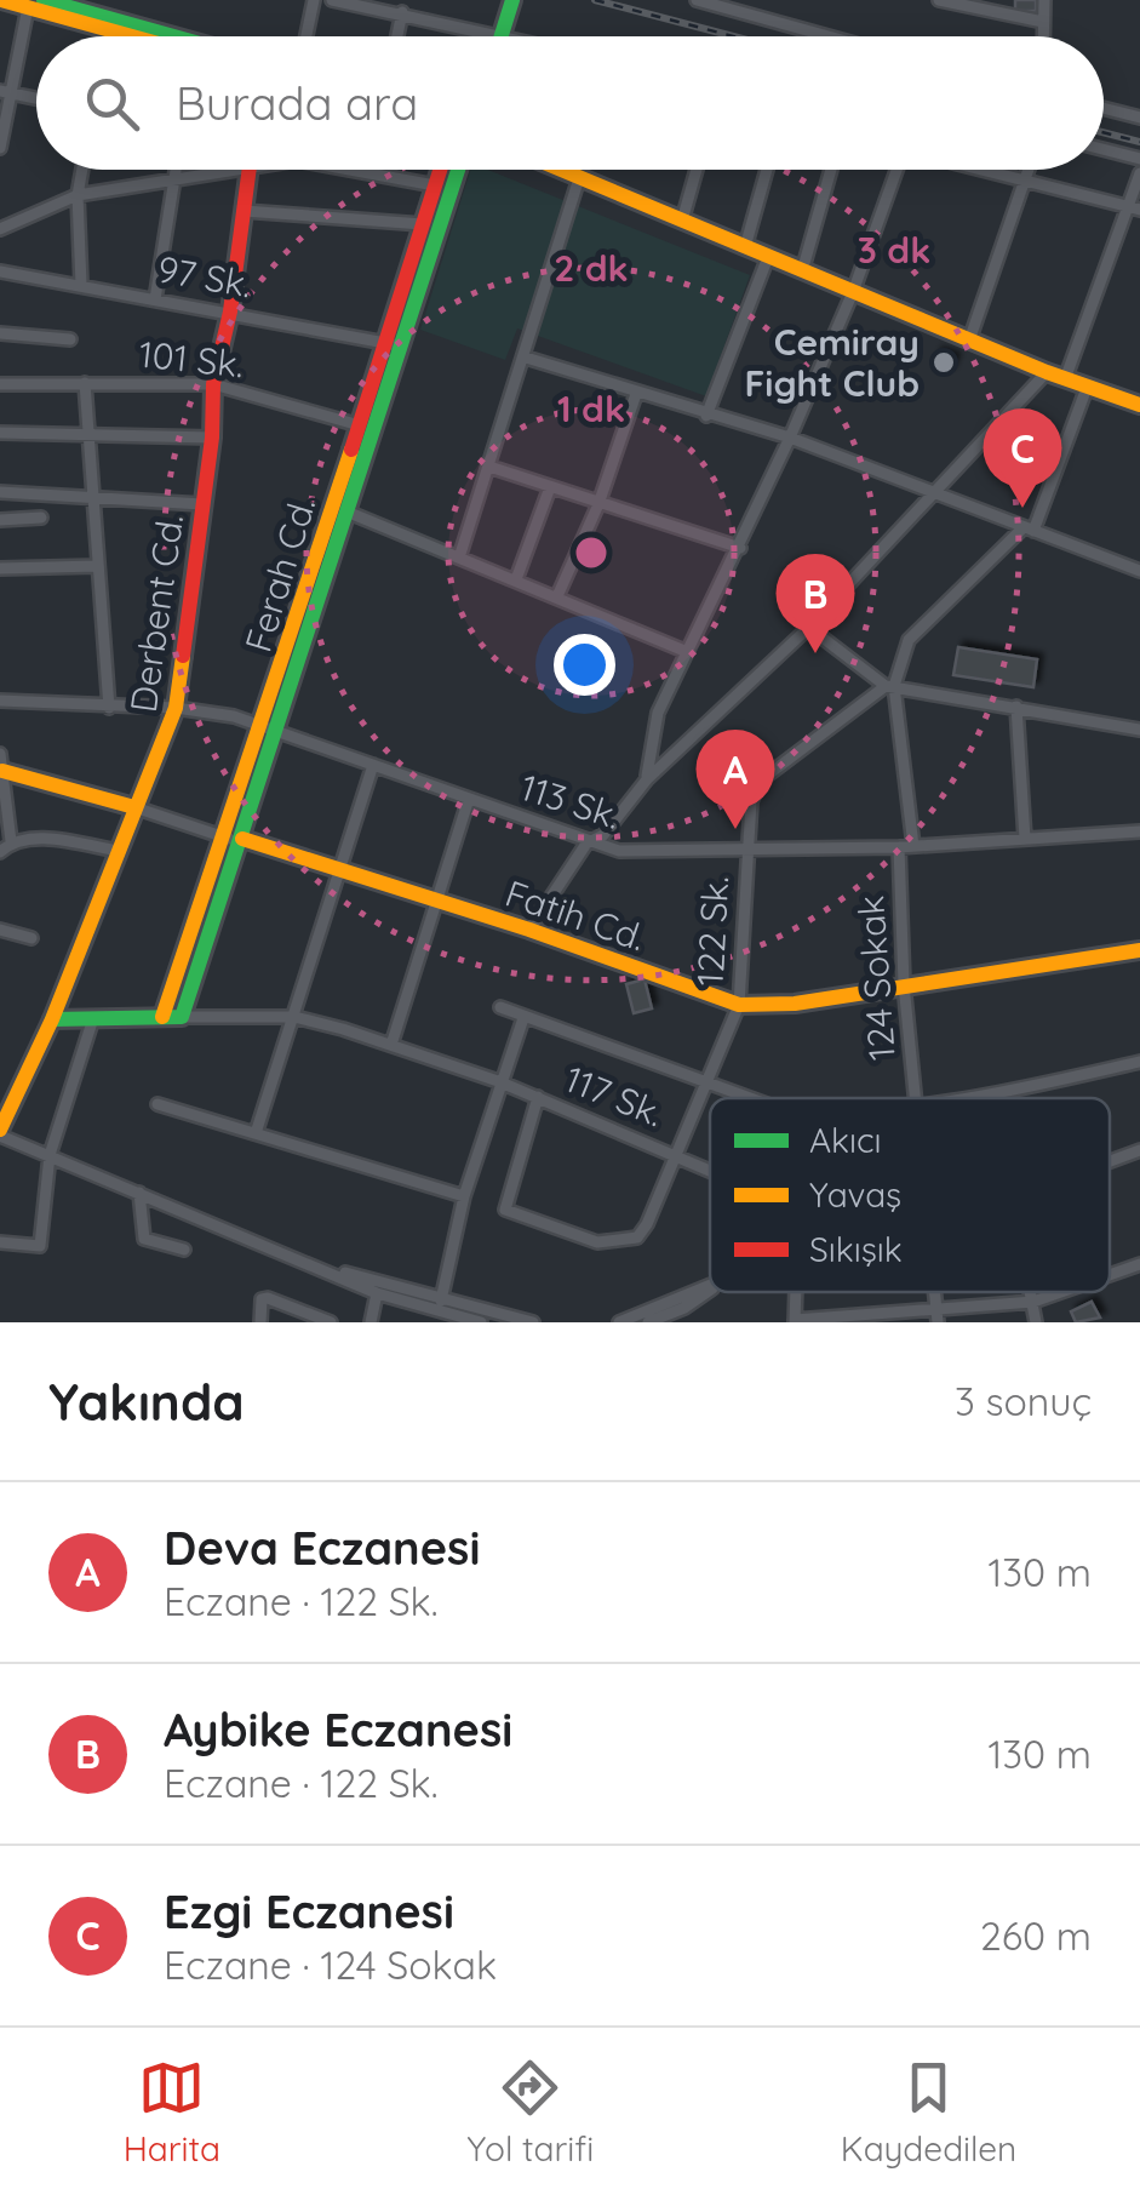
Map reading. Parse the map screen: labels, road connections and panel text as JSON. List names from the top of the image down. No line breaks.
{"streets":{"street":["97 Sk.","101 Sk.","Ferah Cd.","Derbent Cd.","113 Sk.","Fatih Cd.","122 Sk.","124 Sokak","117 Sk."]},"crossings":[["97 Sk.","Ferah Cd."],["97 Sk.","Derbent Cd."],["101 Sk.","Ferah Cd."],["101 Sk.","Derbent Cd."],["Ferah Cd.","113 Sk."],["Ferah Cd.","Fatih Cd."],["Ferah Cd.","117 Sk."],["Derbent Cd.","113 Sk."],["Derbent Cd.","Fatih Cd."],["Derbent Cd.","117 Sk."],["113 Sk.","122 Sk."],["113 Sk.","124 Sokak"],["Fatih Cd.","122 Sk."],["Fatih Cd.","124 Sokak"],["122 Sk.","124 Sokak"],["122 Sk.","117 Sk."]],"places":["Cemiray Fight Club"],"legend":["Akıcı","Yavaş","Sıkışık"],"page":{"search":"Burada ara","pins":["C","B","A"],"heading":["Yakında","3 sonuç"],"list":[{"mark":"A","name":"Deva Eczanesi","note":"Eczane · 122 Sk.","value":"130 m"},{"mark":"B","name":"Aybike Eczanesi","note":"Eczane · 122 Sk.","value":"130 m"},{"mark":"C","name":"Ezgi Eczanesi","note":"Eczane · 124 Sokak","value":"260 m"}],"nav":["Harita","Yol tarifi","Kaydedilen"]},"rings":["3 dk","2 dk","1 dk"]}
